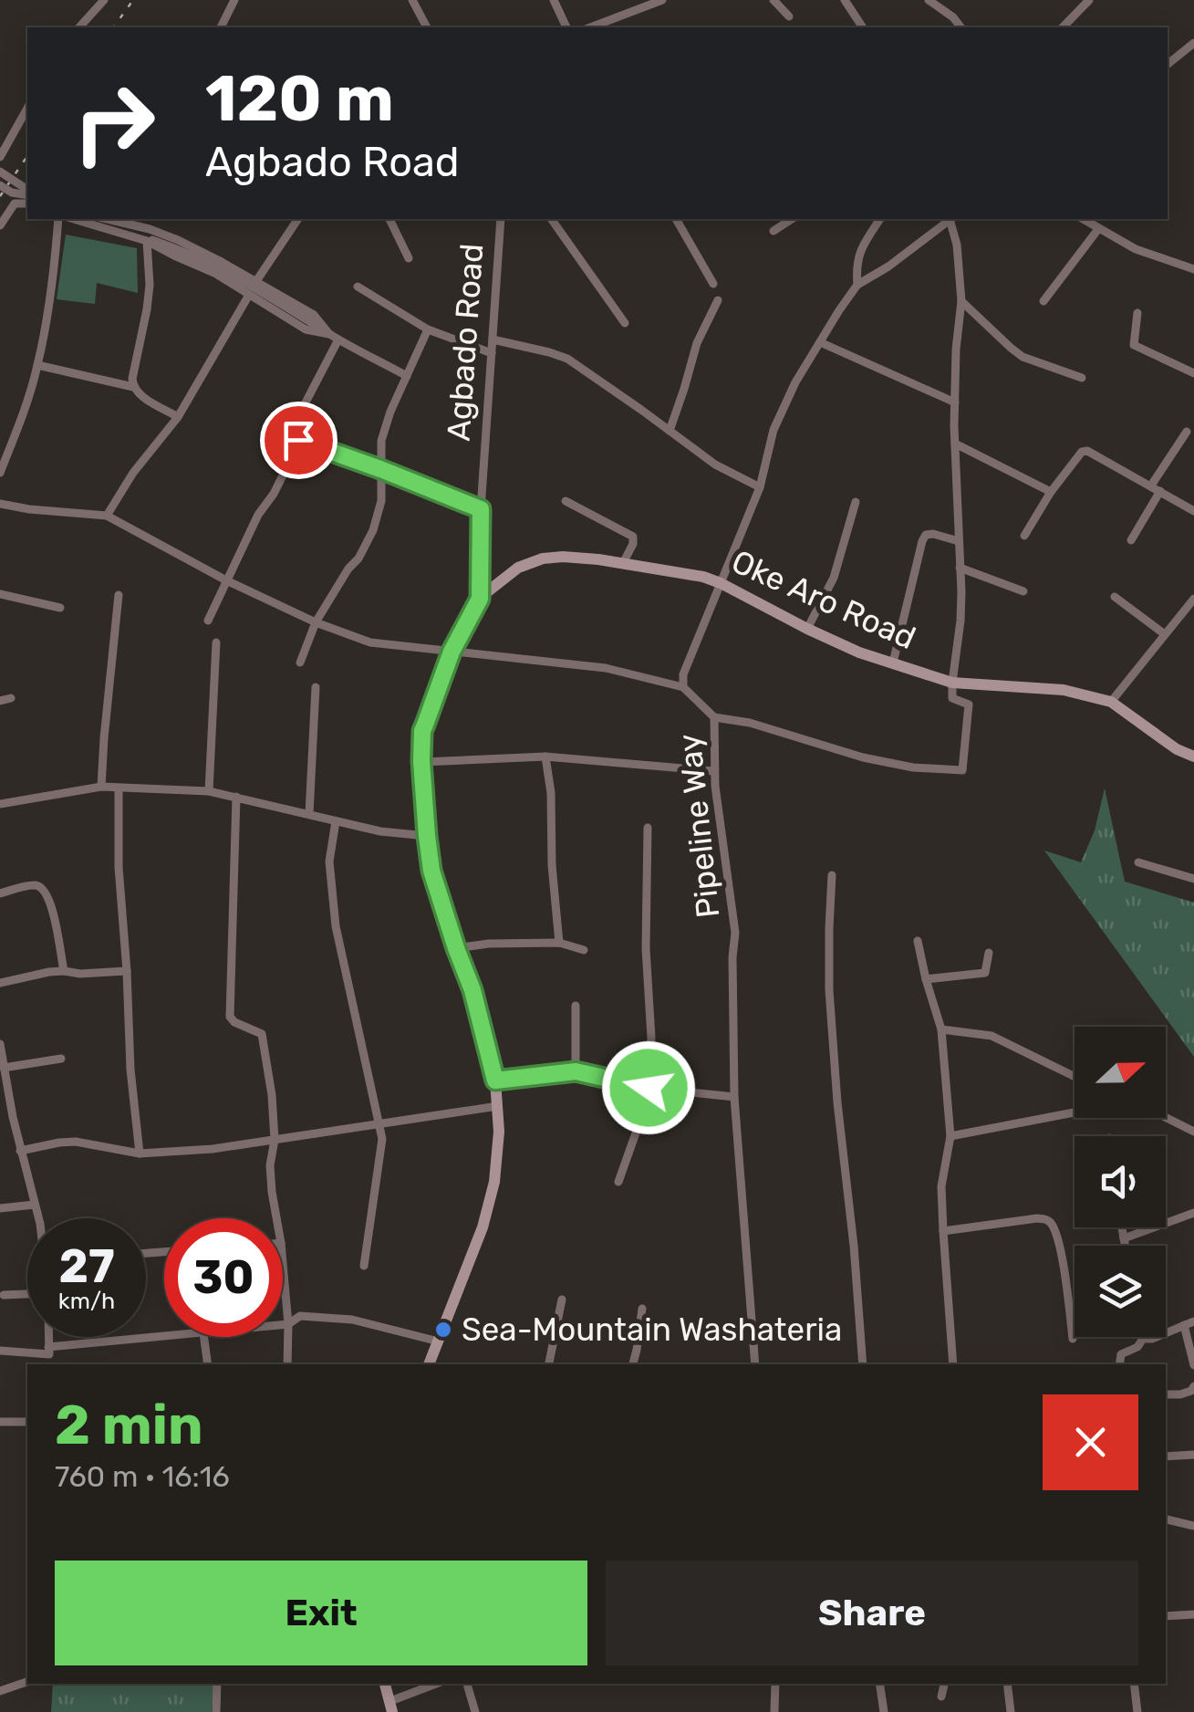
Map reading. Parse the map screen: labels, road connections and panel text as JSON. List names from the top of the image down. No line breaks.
{"streets":{"main road":["Agbado Road","Oke Aro Road"],"street":["Pipeline Way"]},"crossings":[["Agbado Road","Oke Aro Road"],["Oke Aro Road","Pipeline Way"]],"places":["Sea-Mountain Washateria"],"north":"right","page":{"turn":["120 m","Agbado Road"],"speed":"27 km/h","limit":"30","heading":["2 min","760 m · 16:16"],"buttons":["Exit","Share"]}}
